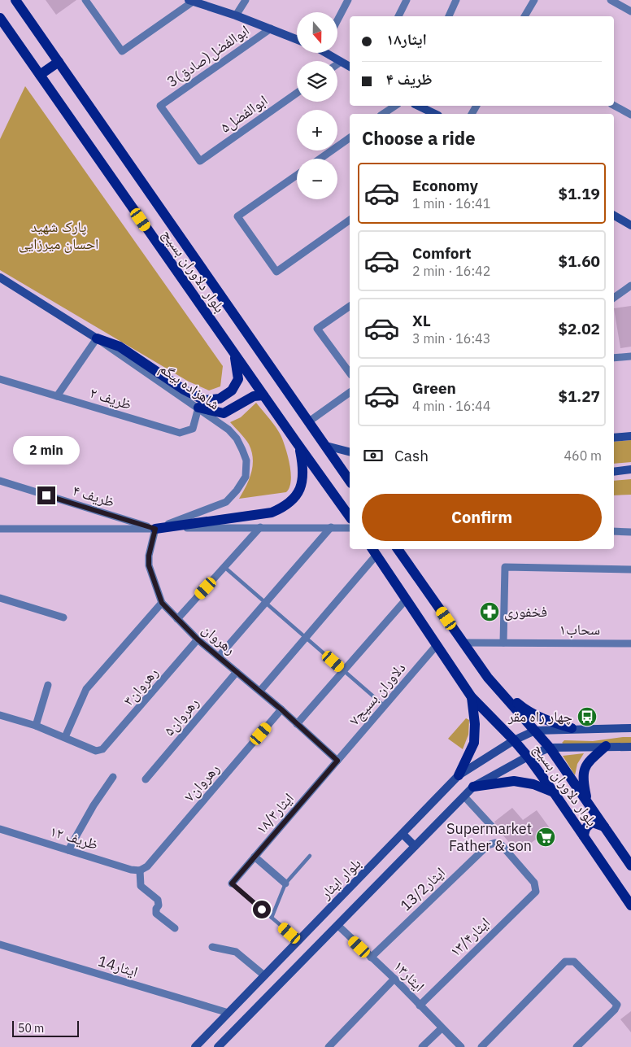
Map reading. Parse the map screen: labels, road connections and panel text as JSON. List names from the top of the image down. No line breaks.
{"streets":{"main road":["بلوار دلاوران بسیج","شاهزاده بیگم","بلوار ایثار"],"street":["3ابوالفضل(صادق)","ابوالفضل۵","ظریف ۲","ظریف ۴","۱سحاب","رهروان","رهروان۳","دلاوران بسیج۷","رهروان۵","رهروان۷","ایثار۱۸/۳","ظریف ۱۲","ایثار13/2","ایثار۱۳/۴","ایثار14","ایثار۱۳"]},"crossings":[["3ابوالفضل(صادق)","ابوالفضل۵"],["بلوار دلاوران بسیج","۱سحاب"],["بلوار دلاوران بسیج","دلاوران بسیج۷"],["بلوار دلاوران بسیج","بلوار ایثار"],["شاهزاده بیگم","ظریف ۲"],["شاهزاده بیگم","ظریف ۴"],["شاهزاده بیگم","رهروان"],["ظریف ۴","رهروان"],["رهروان","رهروان۳"],["رهروان","دلاوران بسیج۷"],["رهروان","رهروان۵"],["رهروان","رهروان۷"],["رهروان","ایثار۱۸/۳"],["دلاوران بسیج۷","ایثار۱۸/۳"],["رهروان۷","ظریف ۱۲"],["بلوار ایثار","ایثار14"],["بلوار ایثار","ایثار۱۳"],["ایثار13/2","ایثار۱۳/۴"],["ایثار13/2","ایثار۱۳"],["ایثار۱۳/۴","ایثار۱۳"]],"parks":["پارک شهید احسان میرزایی"],"places":{"pharmacy":["فخفوری"],"bus stop":["چهار راه مقر‍"],"supermarket":["Supermarket Father & son"]},"scale_bar":"50 m","north":"bottom","page":{"map_buttons":["+","−"],"banner":["ایثار۱۸","ظریف ۴"],"heading":"Choose a ride","list":[{"name":"Economy","note":"1 min · 16:41","value":"$1.19"},{"name":"Comfort","note":"2 min · 16:42","value":"$1.60"},{"name":"XL","note":"3 min · 16:43","value":"$2.02"},{"name":"Green","note":"4 min · 16:44","value":"$1.27"}],"pay":["Cash","460 m"],"bubble":"2 min","buttons":"Confirm","scale":"50 m"}}
